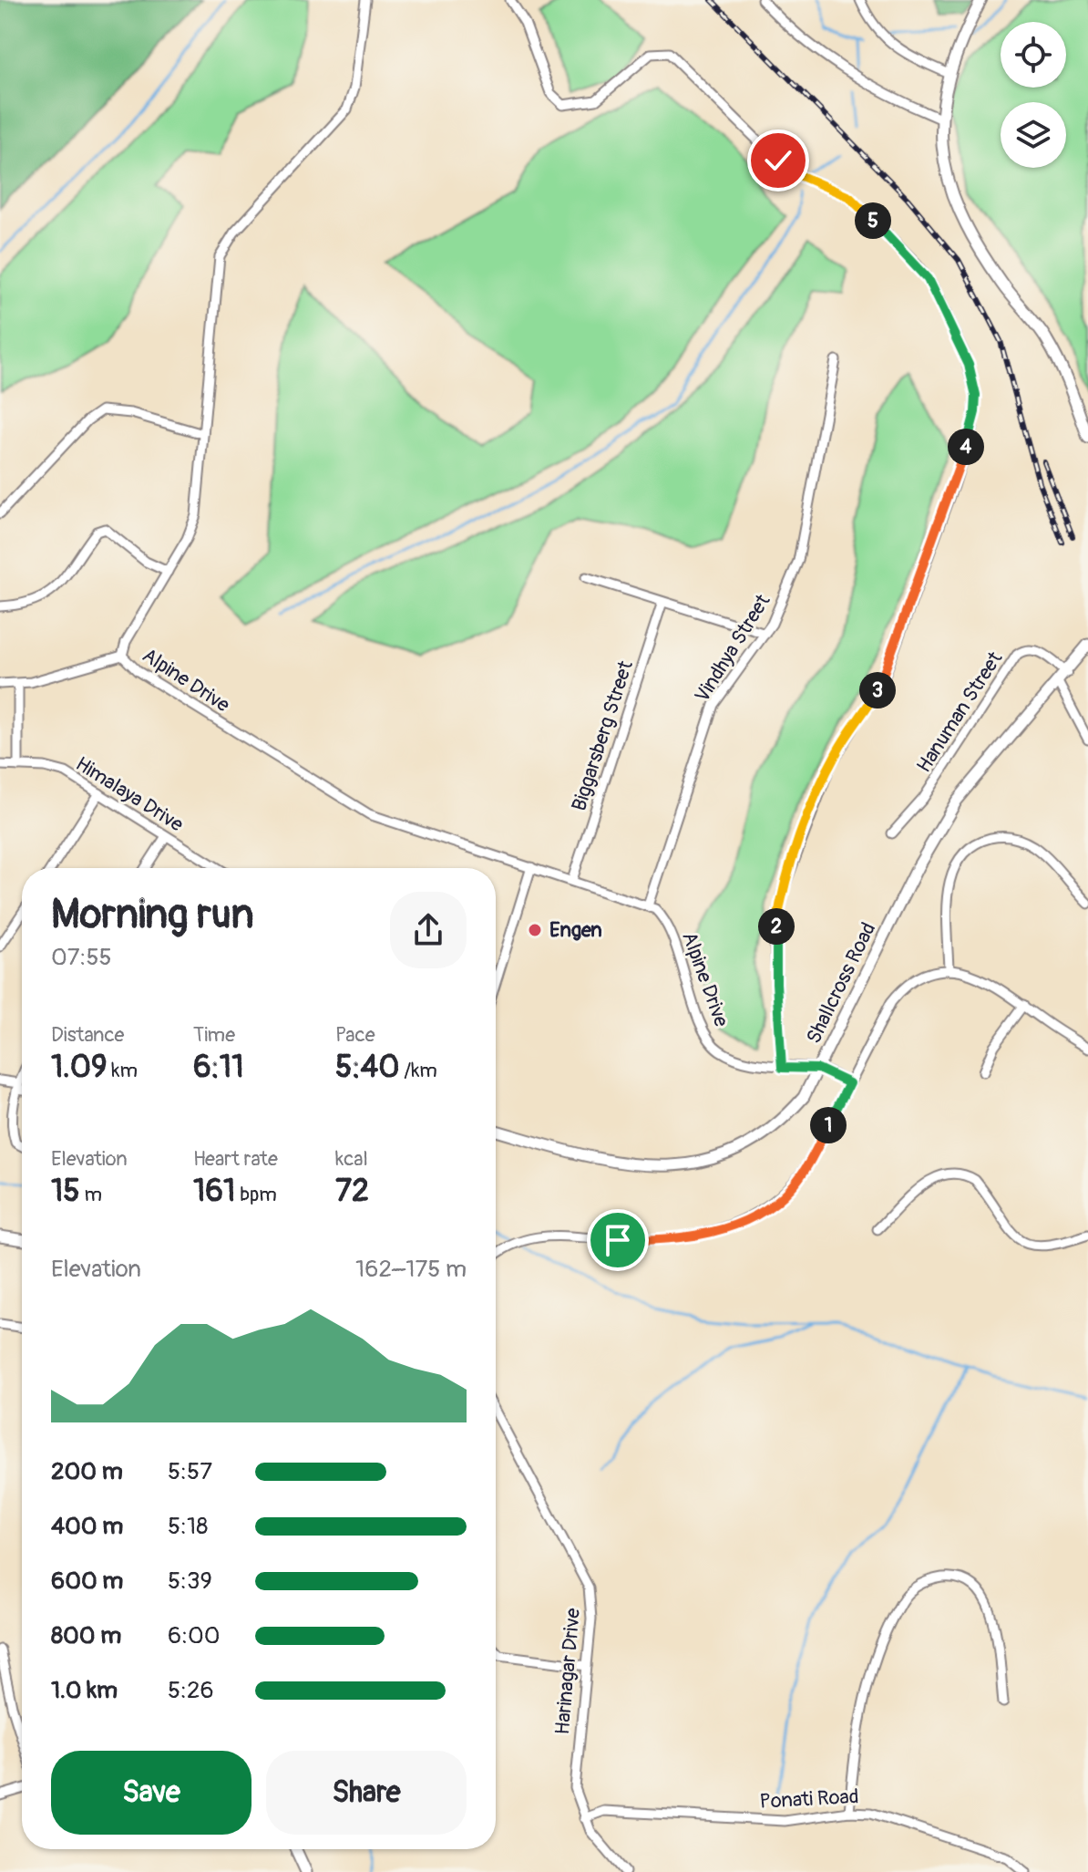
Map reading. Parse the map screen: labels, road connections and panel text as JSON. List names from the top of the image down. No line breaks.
{"streets":{"street":["Vindhya Street","Alpine Drive","Hanuman Street","Biggarsberg Street","Himalaya Drive","Shallcross Road","Harinagar Drive","Ponati Road"]},"crossings":[["Vindhya Street","Alpine Drive"],["Alpine Drive","Biggarsberg Street"],["Alpine Drive","Shallcross Road"],["Hanuman Street","Shallcross Road"],["Harinagar Drive","Ponati Road"]],"places":["Engen"],"page":{"pins":["5","4","3","2","1"],"heading":["Morning run","07:55"],"stats":[["Distance","1.09 km"],["Time","6:11"],["Pace","5:40 /km"],["Elevation","15 m"],["Heart rate","161 bpm"],["kcal","72"]],"chart":["Elevation","162–175 m"],"list":[{"name":"200 m","note":"5:57"},{"name":"400 m","note":"5:18"},{"name":"600 m","note":"5:39"},{"name":"800 m","note":"6:00"},{"name":"1.0 km","note":"5:26"}],"buttons":["Save","Share"]}}
